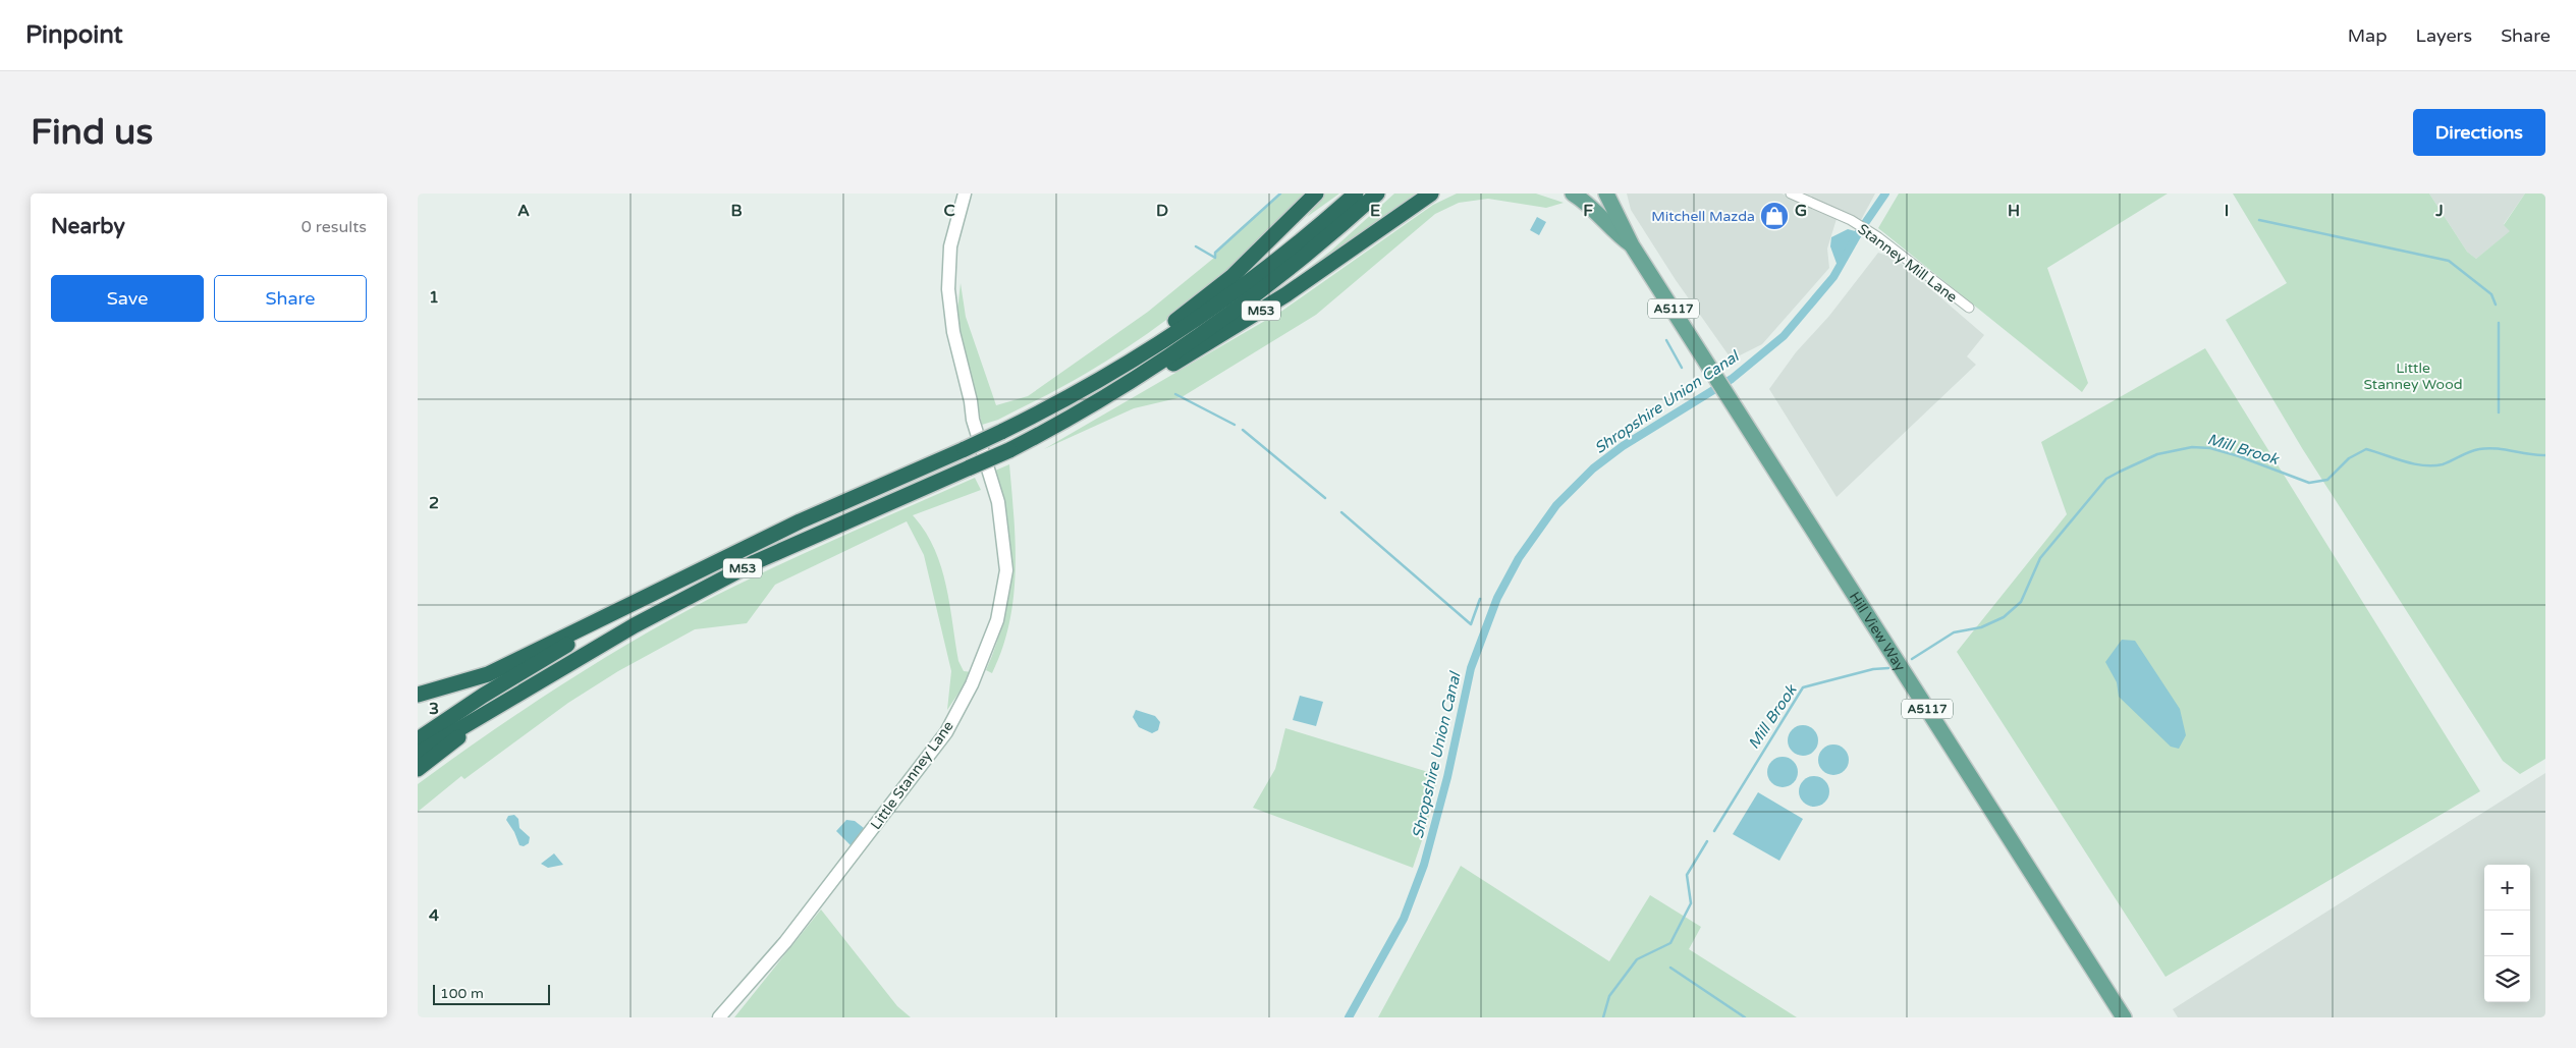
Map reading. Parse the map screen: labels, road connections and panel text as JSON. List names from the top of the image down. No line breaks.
{"streets":{"highway":["M53"],"main road":["A5117","Hill View Way"],"street":["Stanney Mill Lane","Little Stanney Lane"]},"water":["Shropshire Union Canal","Mill Brook"],"parks":["Little Stanney Wood"],"places":{"shop":["Mitchell Mazda"]},"scale_bar":"100 m","page":{"header":"Pinpoint","nav":["Map","Layers","Share"],"buttons":["Directions",["Save","Share"]],"title":"Find us","heading":["Nearby","0 results"],"map_buttons":["+","−"],"scale":"100 m"},"grid":{"columns":["A","B","C","D","E","F","G","H","I","J"],"rows":["1","2","3","4"]}}
